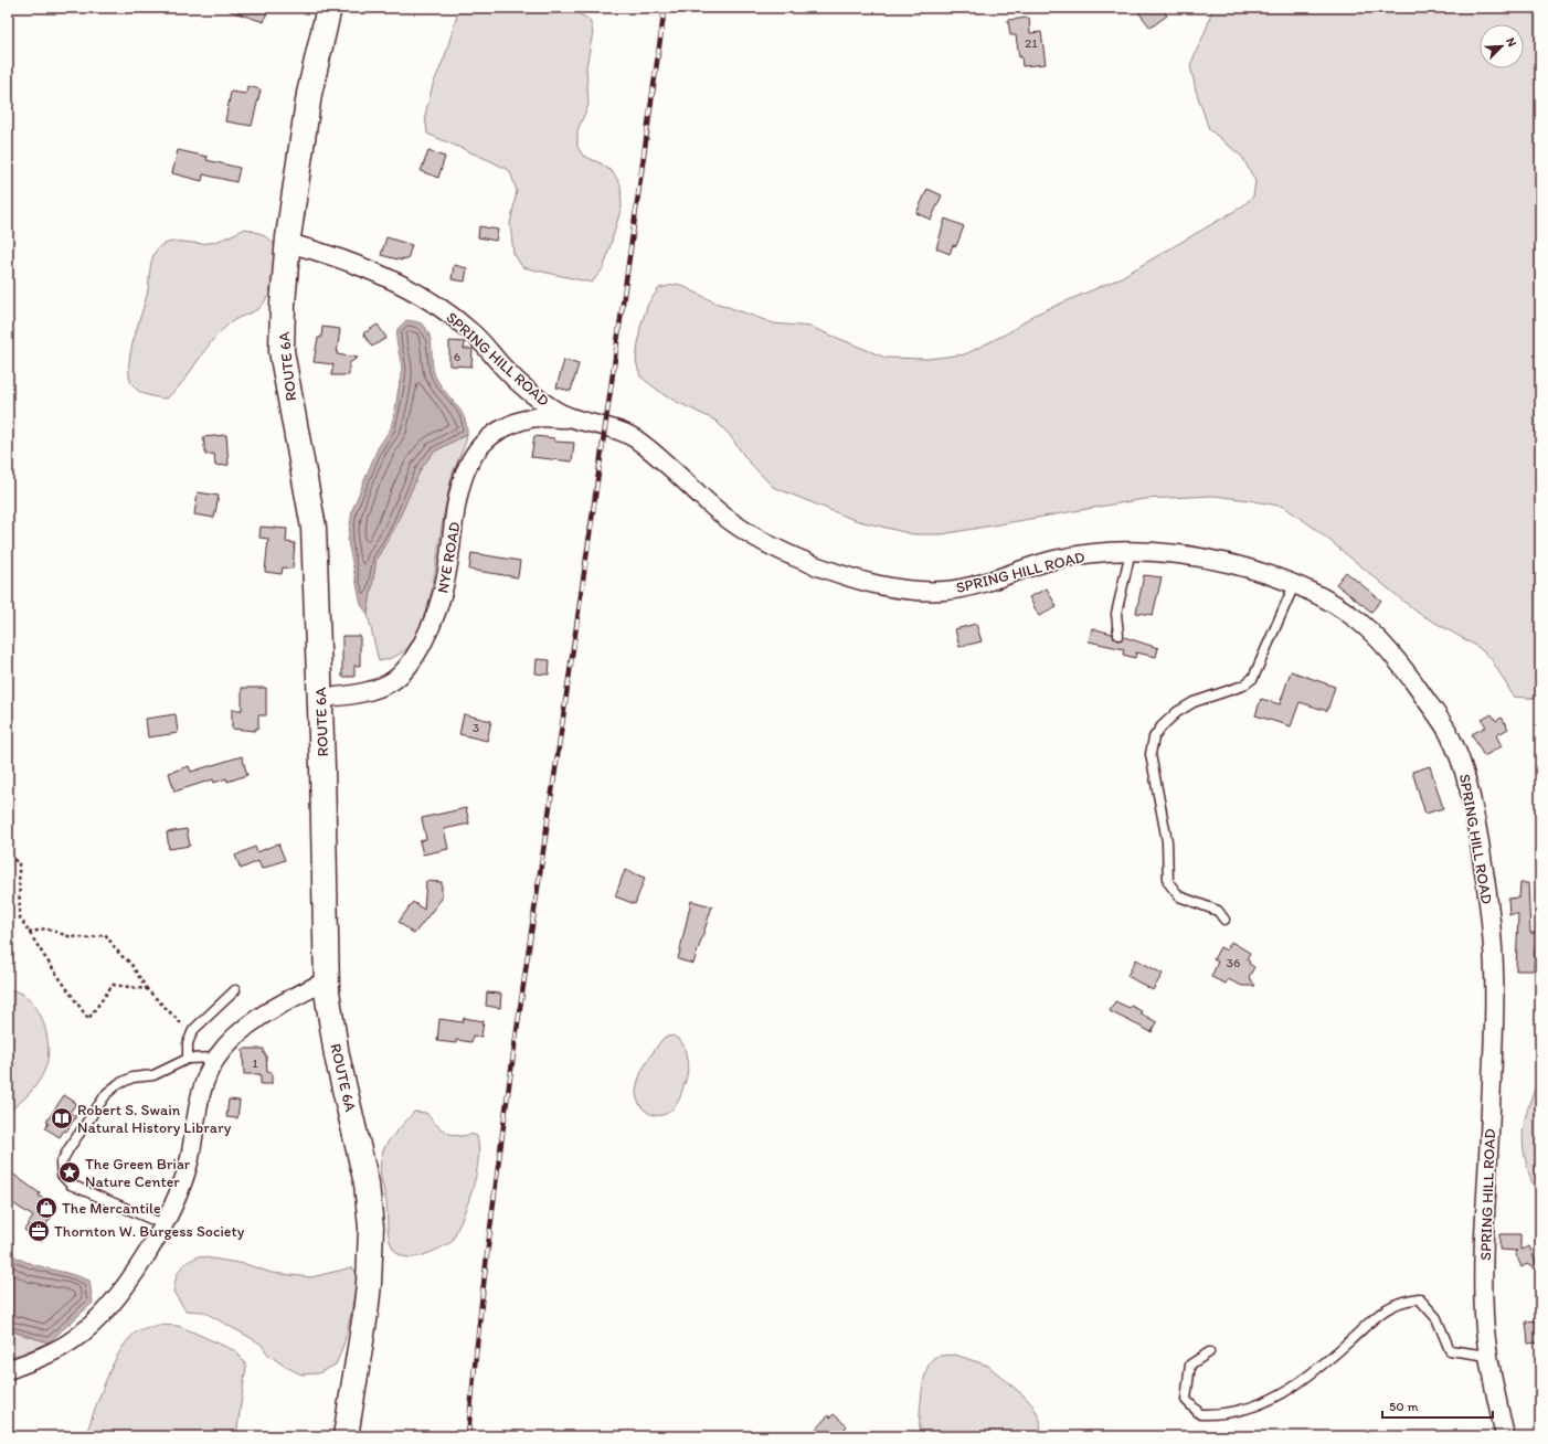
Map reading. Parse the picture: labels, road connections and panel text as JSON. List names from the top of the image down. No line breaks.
{"streets":{"main road":["ROUTE 6A"],"street":["SPRING HILL ROAD","NYE ROAD"]},"crossings":[["SPRING HILL ROAD","ROUTE 6A"],["SPRING HILL ROAD","NYE ROAD"],["ROUTE 6A","NYE ROAD"]],"places":{"library":["Robert S. Swain Natural History Library"],"place":["The Green Briar Nature Center"],"shop":["The Mercantile"],"office":["Thornton W. Burgess Society"]},"house_numbers":["21","6","3","36","1"],"scale_bar":"50 m","north":"top right"}
